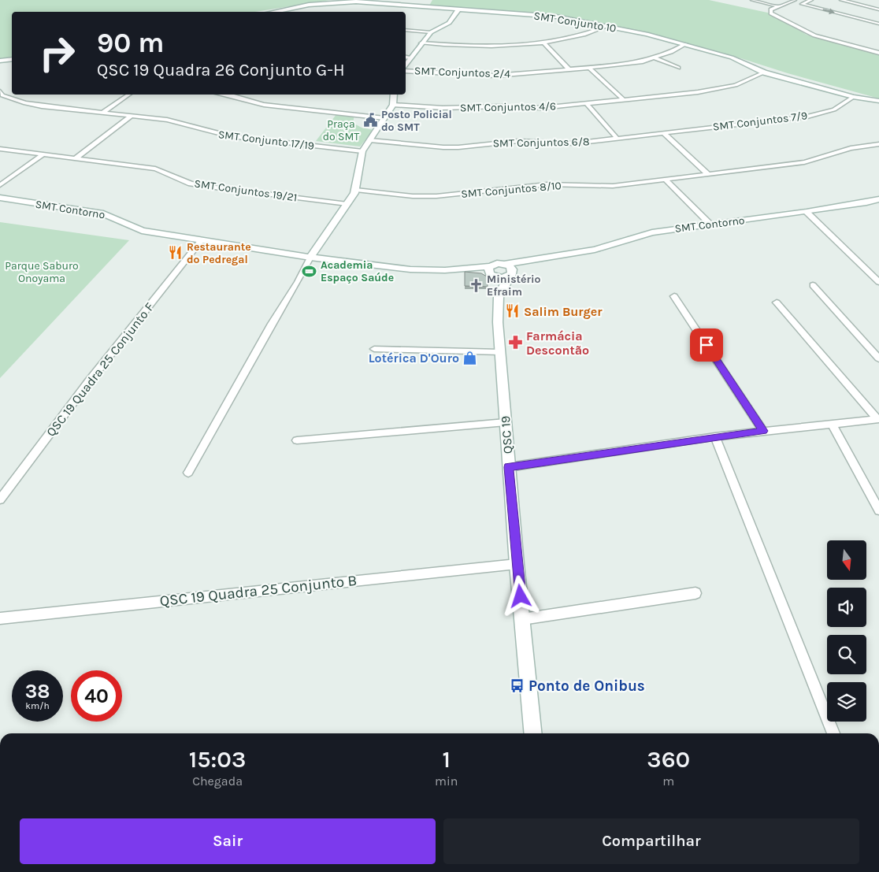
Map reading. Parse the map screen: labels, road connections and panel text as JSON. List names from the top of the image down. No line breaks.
{"streets":{"street":["SMT Conjunto 10","SMT Conjuntos 2/4","SMT Conjuntos 4/6","SMT Conjuntos 7/9","SMT Conjunto 17/19","SMT Conjuntos 6/8","SMT Conjuntos 8/10","SMT Conjuntos 19/21","SMT Contorno","QSC 19 Quadra 25 Conjunto F","QSC 19","QSC 19 Quadra 25 Conjunto B"]},"crossings":[["SMT Conjunto 10","SMT Conjuntos 4/6"],["SMT Conjunto 10","SMT Conjuntos 7/9"],["SMT Conjuntos 7/9","SMT Conjuntos 6/8"],["SMT Contorno","QSC 19 Quadra 25 Conjunto F"],["SMT Contorno","QSC 19"],["QSC 19","QSC 19 Quadra 25 Conjunto B"]],"parks":["Praça do SMT","Parque Saburo Onoyama"],"places":{"public building":["Posto Policial do SMT"],"restaurant":["Restaurante do Pedregal","Salim Burger"],"sports":["Academia Espaço Saúde"],"church":["Ministério Efraim"],"pharmacy":["Farmácia Descontão"],"shop":["Lotérica D'Ouro"],"bus stop":["Ponto de Onibus"]},"north":"bottom","page":{"turn":["90 m","QSC 19 Quadra 26 Conjunto G-H"],"speed":"38 km/h","limit":"40","eta":["15:03","Chegada","1","min","360","m"],"buttons":["Sair","Compartilhar"]}}
